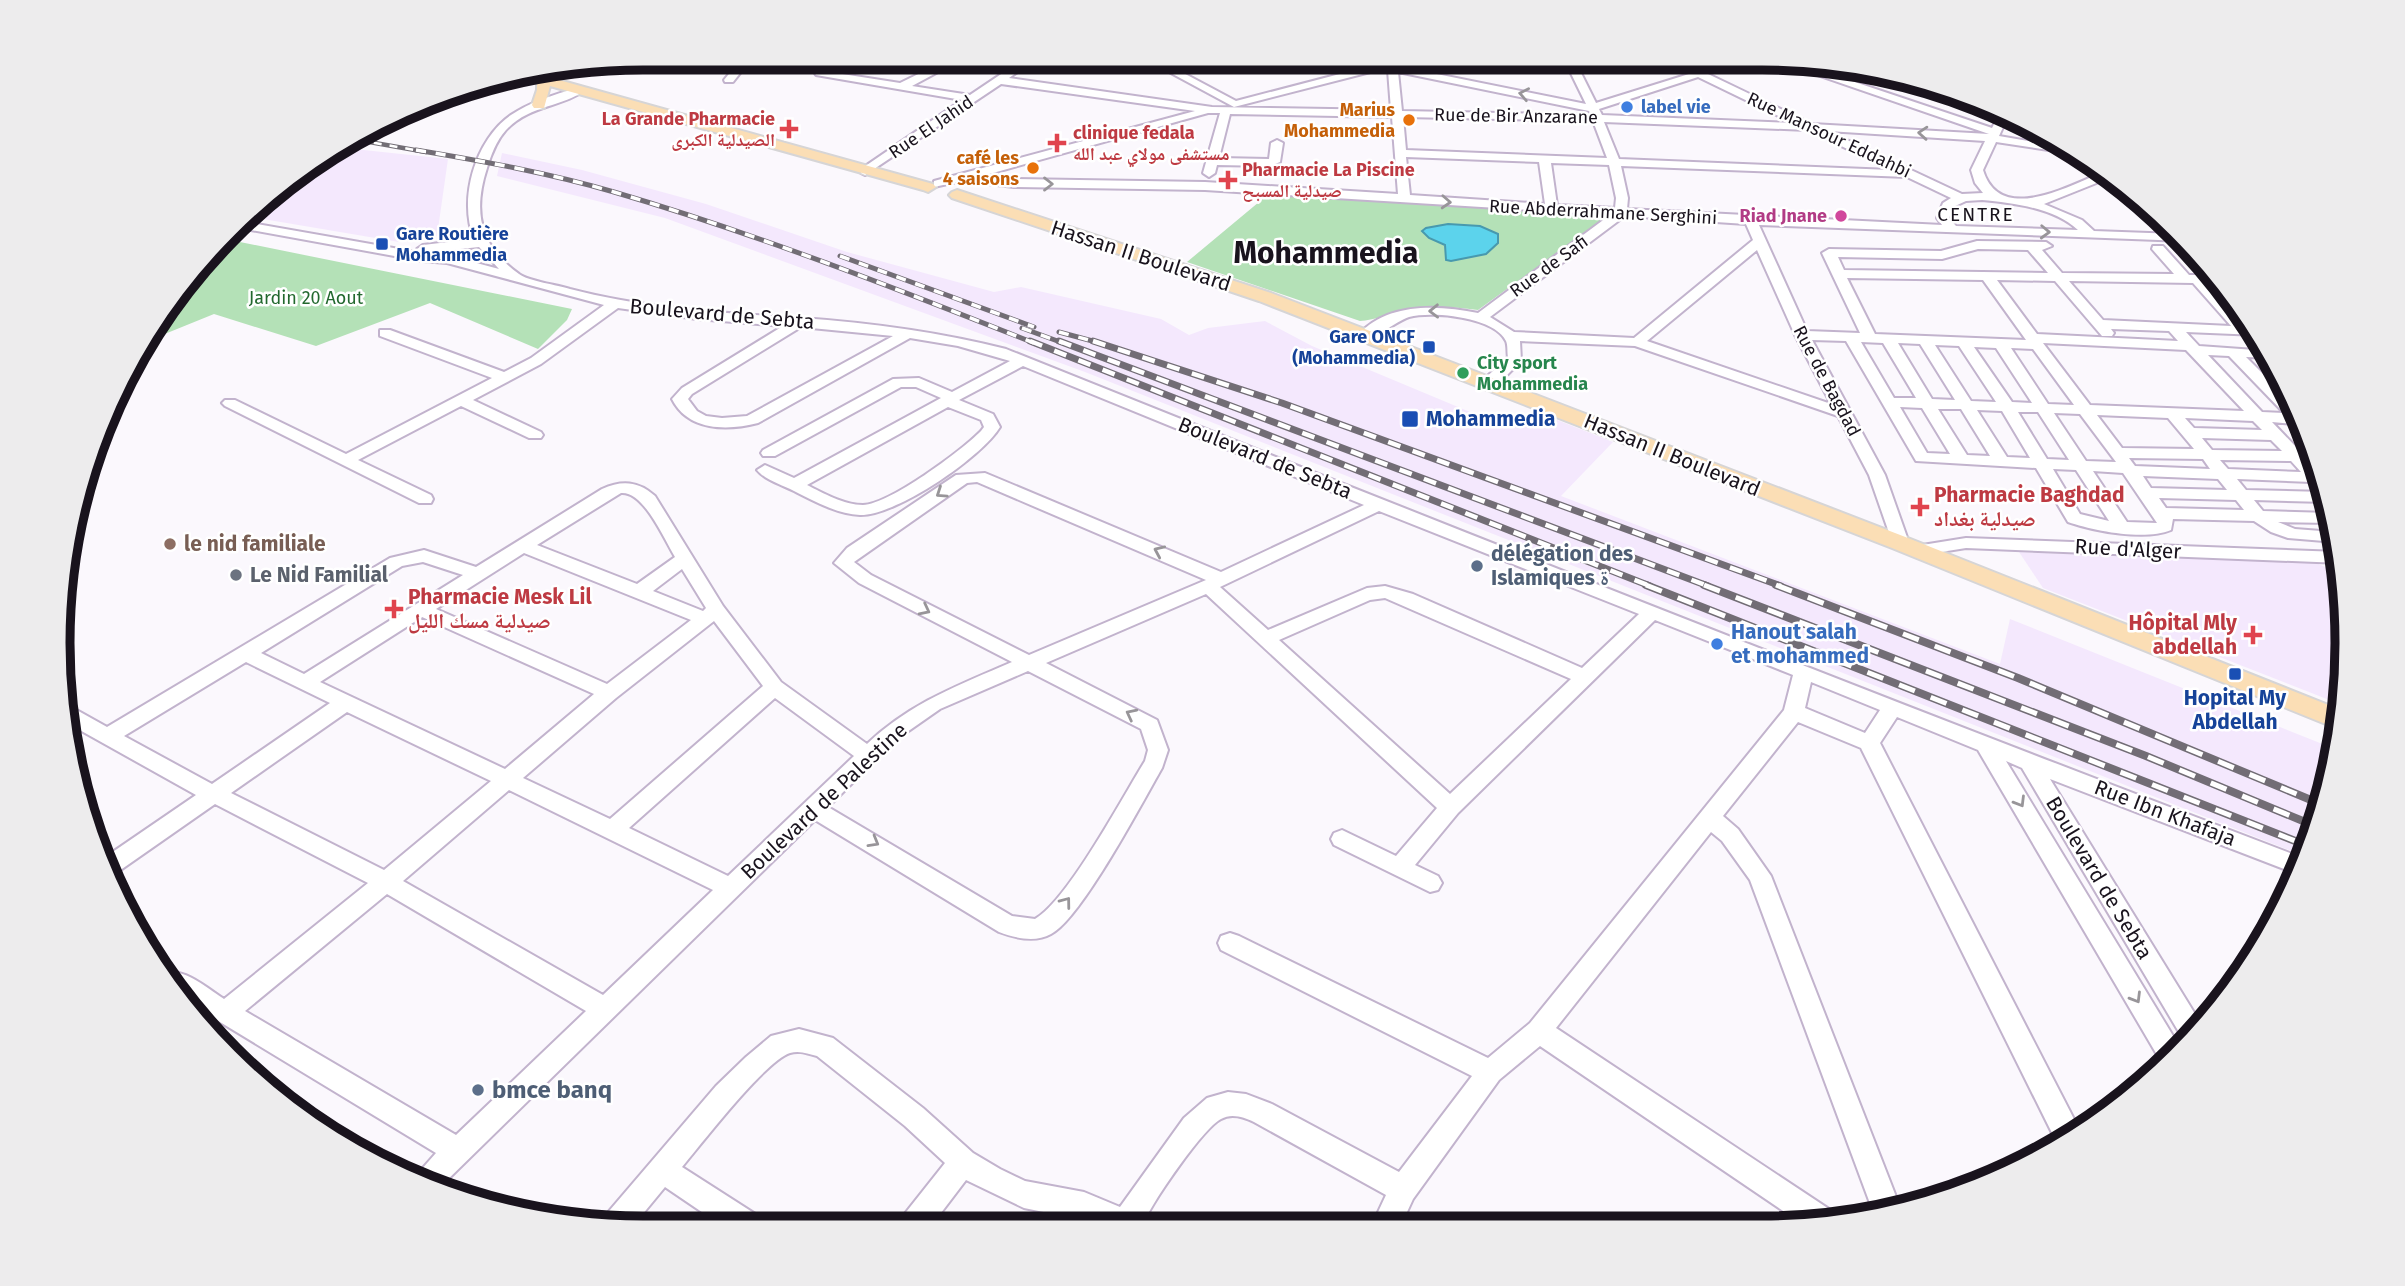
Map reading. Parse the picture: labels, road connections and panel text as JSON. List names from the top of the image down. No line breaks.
{"streets":{"main road":["Hassan II Boulevard"],"street":["Rue de Bir Anzarane","Rue El Jahid","Rue Mansour Eddahbi","Rue Abderrahmane Serghini","Rue de Safi","Boulevard de Sebta","Rue de Bagdad","Rue d'Alger","Boulevard de Palestine","Rue Ibn Khafaja"]},"crossings":[["Rue de Bir Anzarane","Rue Mansour Eddahbi"],["Rue Abderrahmane Serghini","Rue de Safi"],["Rue Abderrahmane Serghini","Rue de Bagdad"],["Hassan II Boulevard","Rue de Bagdad"],["Hassan II Boulevard","Rue d'Alger"],["Boulevard de Sebta","Boulevard de Palestine"],["Boulevard de Sebta","Rue Ibn Khafaja"],["Rue de Bagdad","Rue d'Alger"]],"districts":["CENTRE","Mohammedia"],"parks":["Jardin 20 Aout"],"places":{"other":["label vie","Marius Mohammedia","café les 4 saisons","Riad Jnane","City sport Mohammedia","le nid familiale","délégation des Islamiques ة","Le Nid Familial","Hanout salah et mohammed","bmce banq"],"health":["La Grande Pharmacie الصيدلية الكبرى","clinique fedala مستشفى مولاي عبد الله","Pharmacie La Piscine صيدلية المسبح","Pharmacie Baghdad صيدلية بغداد","Pharmacie Mesk Lil صيدلية مسك الليل","Hôpital Mly abdellah"],"transit":["Gare Routière Mohammedia","Gare ONCF (Mohammedia)","Mohammedia","Hopital My Abdellah"]}}
